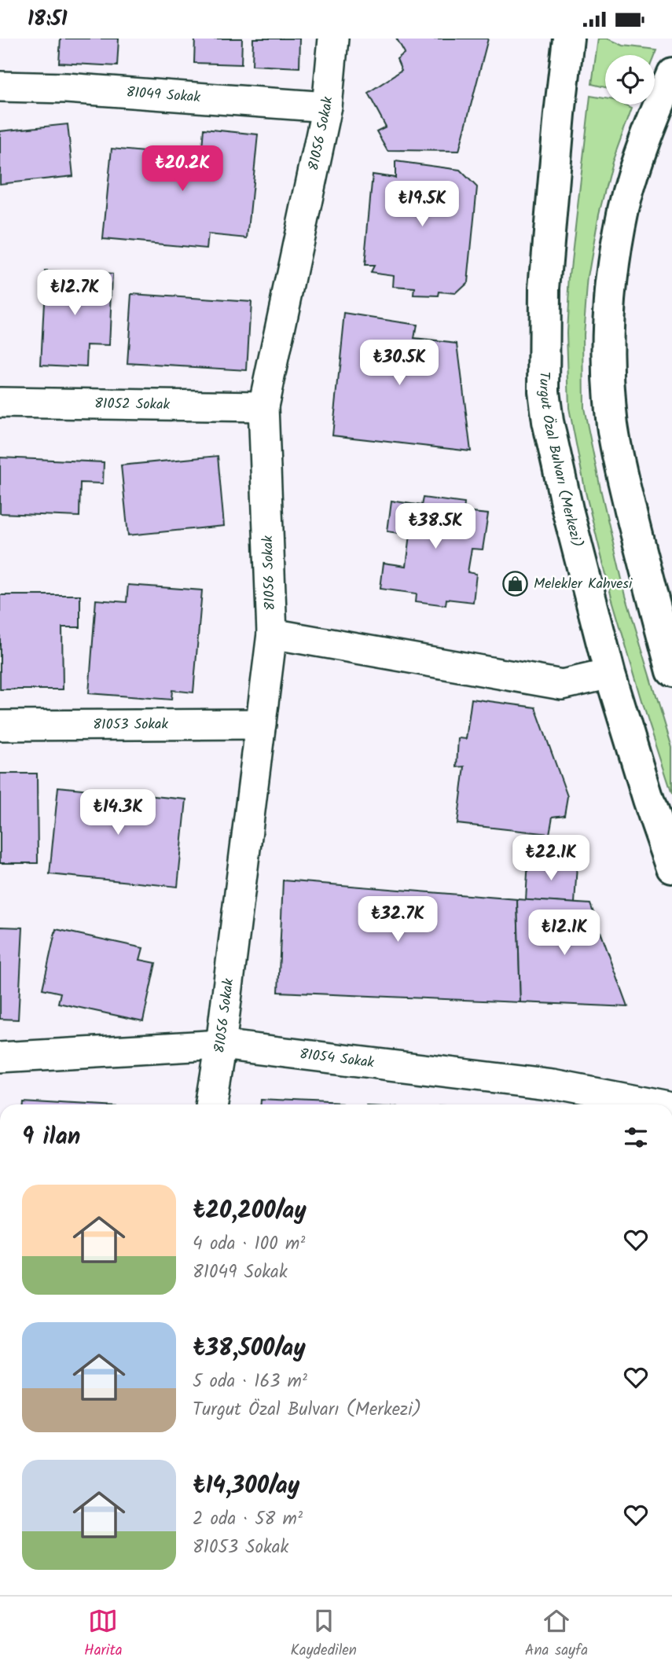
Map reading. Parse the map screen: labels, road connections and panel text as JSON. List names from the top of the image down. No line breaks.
{"streets":{"main road":["Turgut Özal Bulvarı (Merkezi)"],"street":["81049 Sokak","81056 Sokak","81052 Sokak","81053 Sokak","81054 Sokak"]},"crossings":[["81049 Sokak","81056 Sokak"],["81056 Sokak","81052 Sokak"],["81056 Sokak","81053 Sokak"],["81056 Sokak","81054 Sokak"]],"places":{"shop":["Melekler Kahvesi"]},"page":{"status":"18:51","price":["₺20.2K","₺19.5K","₺12.7K","₺30.5K","₺38.5K","₺14.3K","₺22.1K","₺32.7K","₺12.1K"],"heading":"9 ilan","list":[{"name":"₺20,200/ay","note":"4 oda · 100 m² · 81049 Sokak"},{"name":"₺38,500/ay","note":"5 oda · 163 m² · Turgut Özal Bulvarı (Merkezi)"},{"name":"₺14,300/ay","note":"2 oda · 58 m² · 81053 Sokak"}],"tabs":["Harita","Kaydedilen","Ana sayfa"]}}
